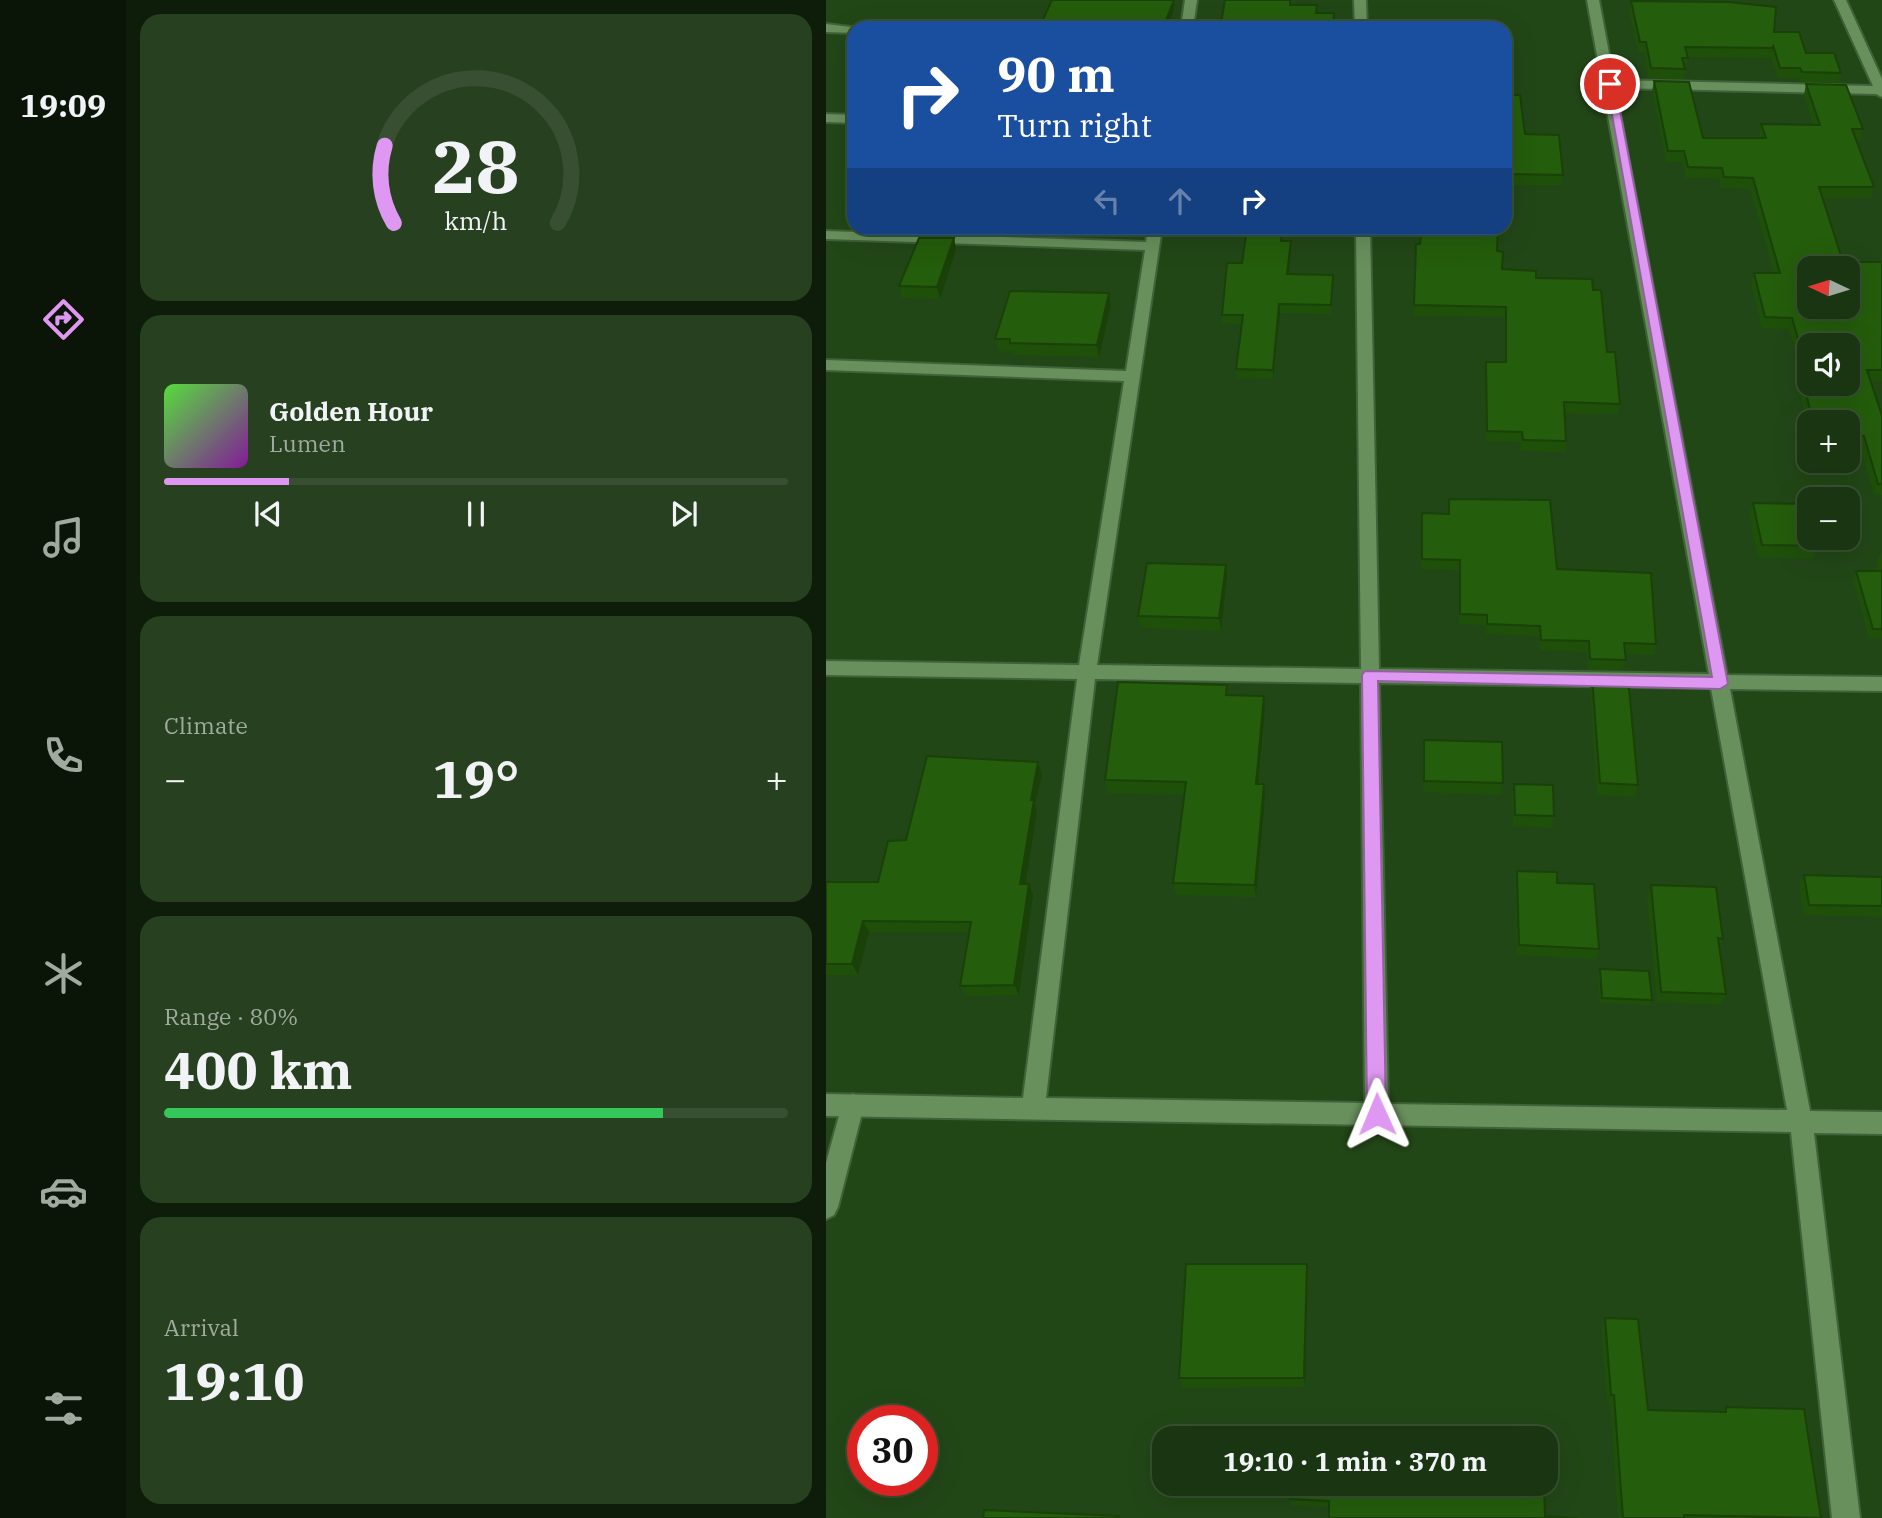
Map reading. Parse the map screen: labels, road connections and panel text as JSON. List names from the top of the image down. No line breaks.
{"north":"left","page":{"tabs":"19:09","turn":["90 m","Turn right"],"map_buttons":["+","−"],"song":["Golden Hour","Lumen"],"tile":["Climate",["Range · 80%","400 km"],["Arrival","19:10"]],"heat":["−","19°","+"],"limit":"30","trip":"19:10 · 1 min · 370 m","gauge":["28","km/h"]}}
